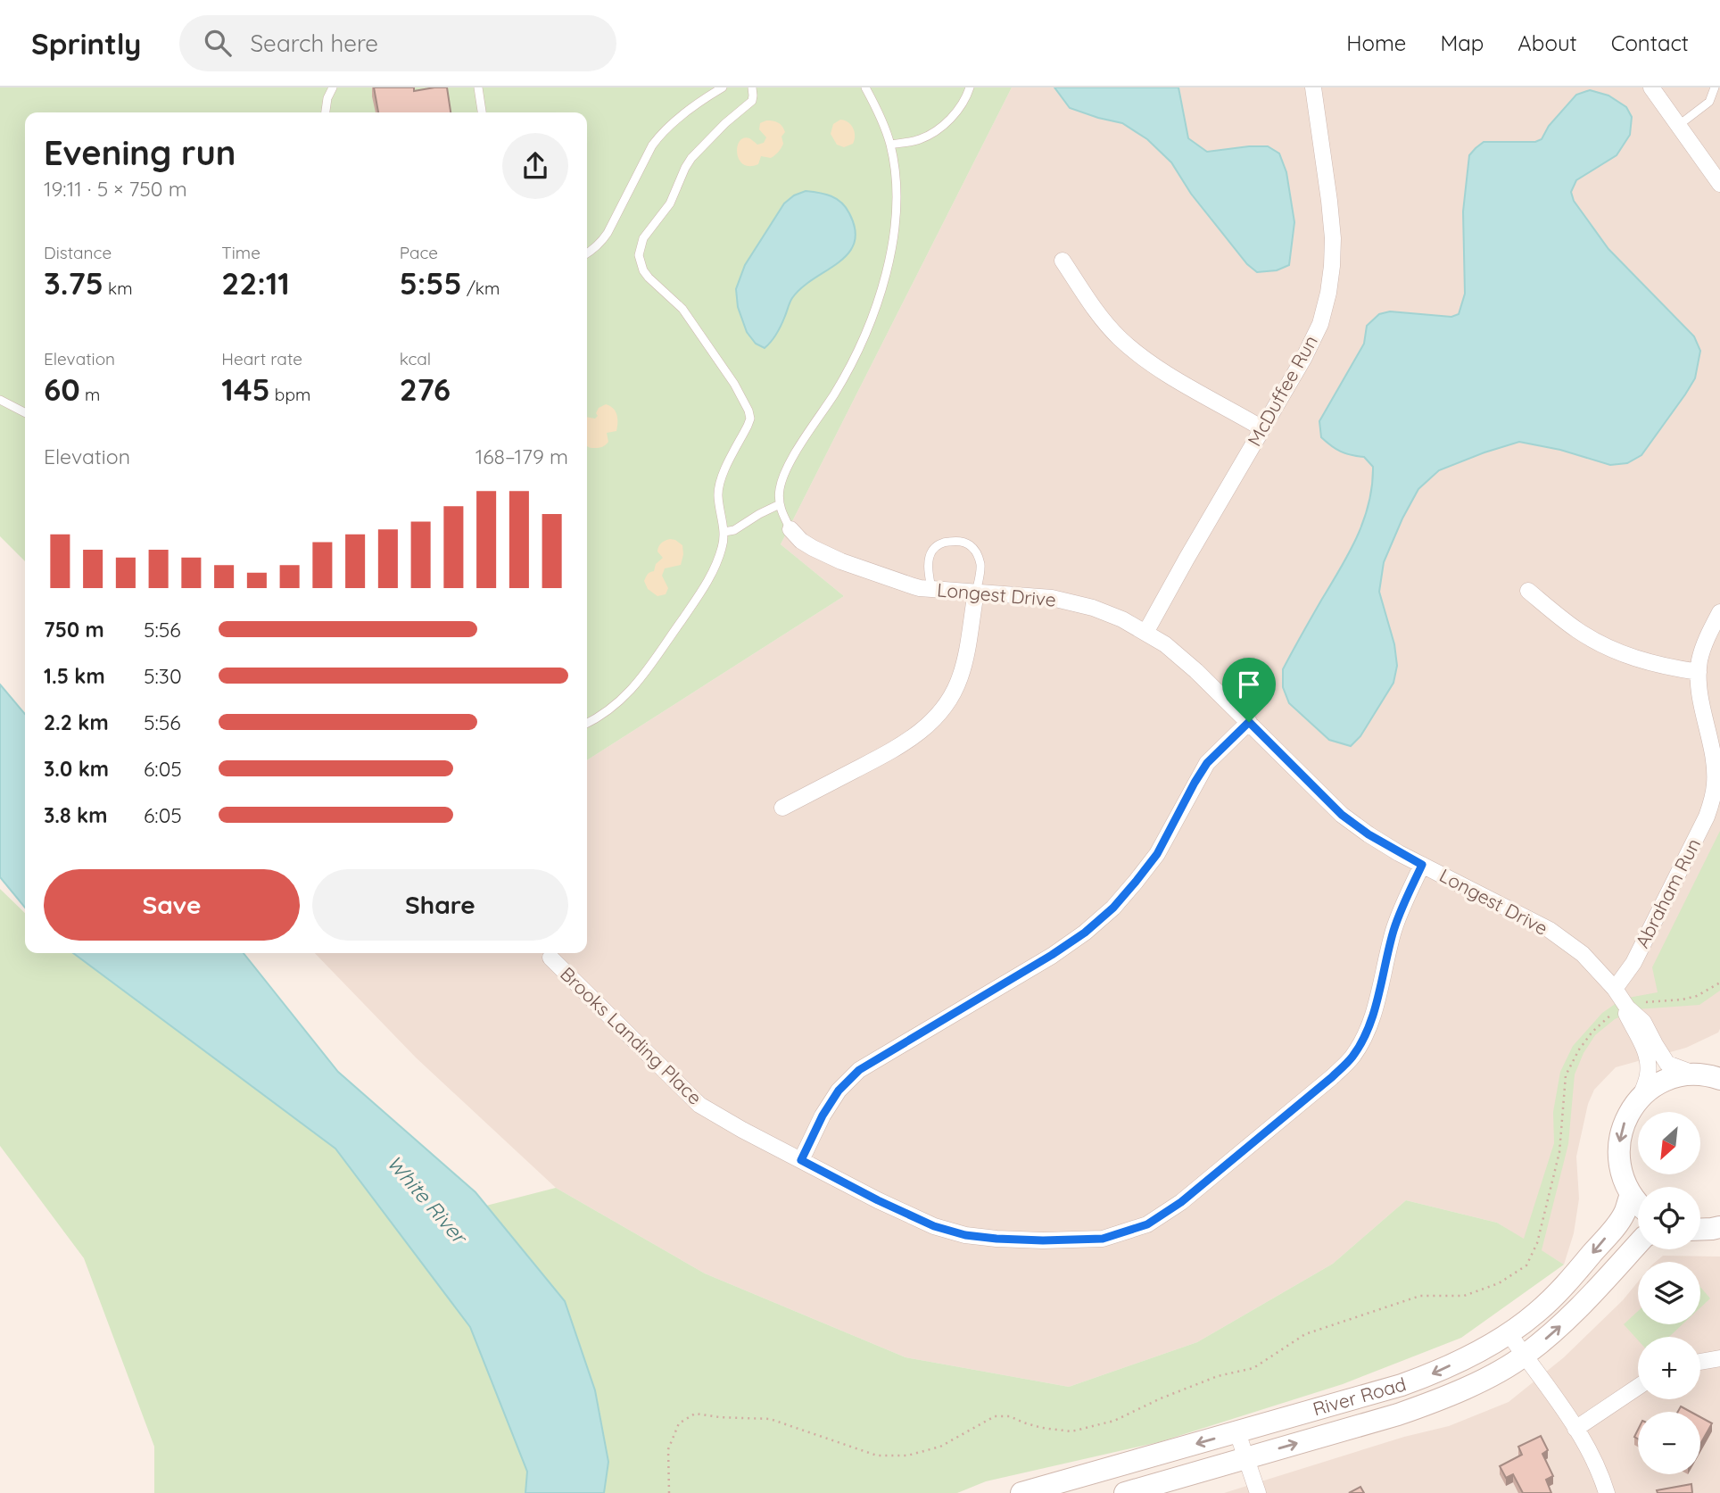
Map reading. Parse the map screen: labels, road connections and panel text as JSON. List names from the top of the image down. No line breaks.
{"streets":{"main road":["River Road"],"street":["McDuffee Run","Longest Drive","Abraham Run","Brooks Landing Place"]},"crossings":[["McDuffee Run","Longest Drive"],["Longest Drive","Abraham Run"],["Longest Drive","Brooks Landing Place"]],"water":["White River"],"north":"bottom left","page":{"header":"Sprintly","search":"Search here","nav":["Home","Map","About","Contact"],"heading":["Evening run","19:11 · 5 × 750 m"],"stats":[["Distance","3.75 km"],["Time","22:11"],["Pace","5:55 /km"],["Elevation","60 m"],["Heart rate","145 bpm"],["kcal","276"]],"chart":["Elevation","168–179 m"],"list":[{"name":"750 m","note":"5:56"},{"name":"1.5 km","note":"5:30"},{"name":"2.2 km","note":"5:56"},{"name":"3.0 km","note":"6:05"},{"name":"3.8 km","note":"6:05"}],"buttons":["Save","Share"],"map_buttons":["+","−"]}}
